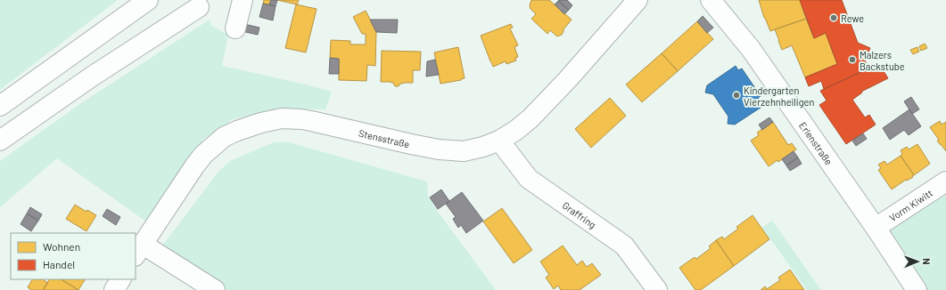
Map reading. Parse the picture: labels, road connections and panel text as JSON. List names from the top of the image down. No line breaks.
{"streets":{"main road":["Stensstraße","Erlenstraße","Vorm Kiwitt","Graffring"]},"crossings":[["Stensstraße","Graffring"],["Erlenstraße","Vorm Kiwitt"]],"places":["Rewe","Malzers Backstube","Kindergarten Vierzehnheiligen"],"legend":["Wohnen","Handel"],"north":"right"}
